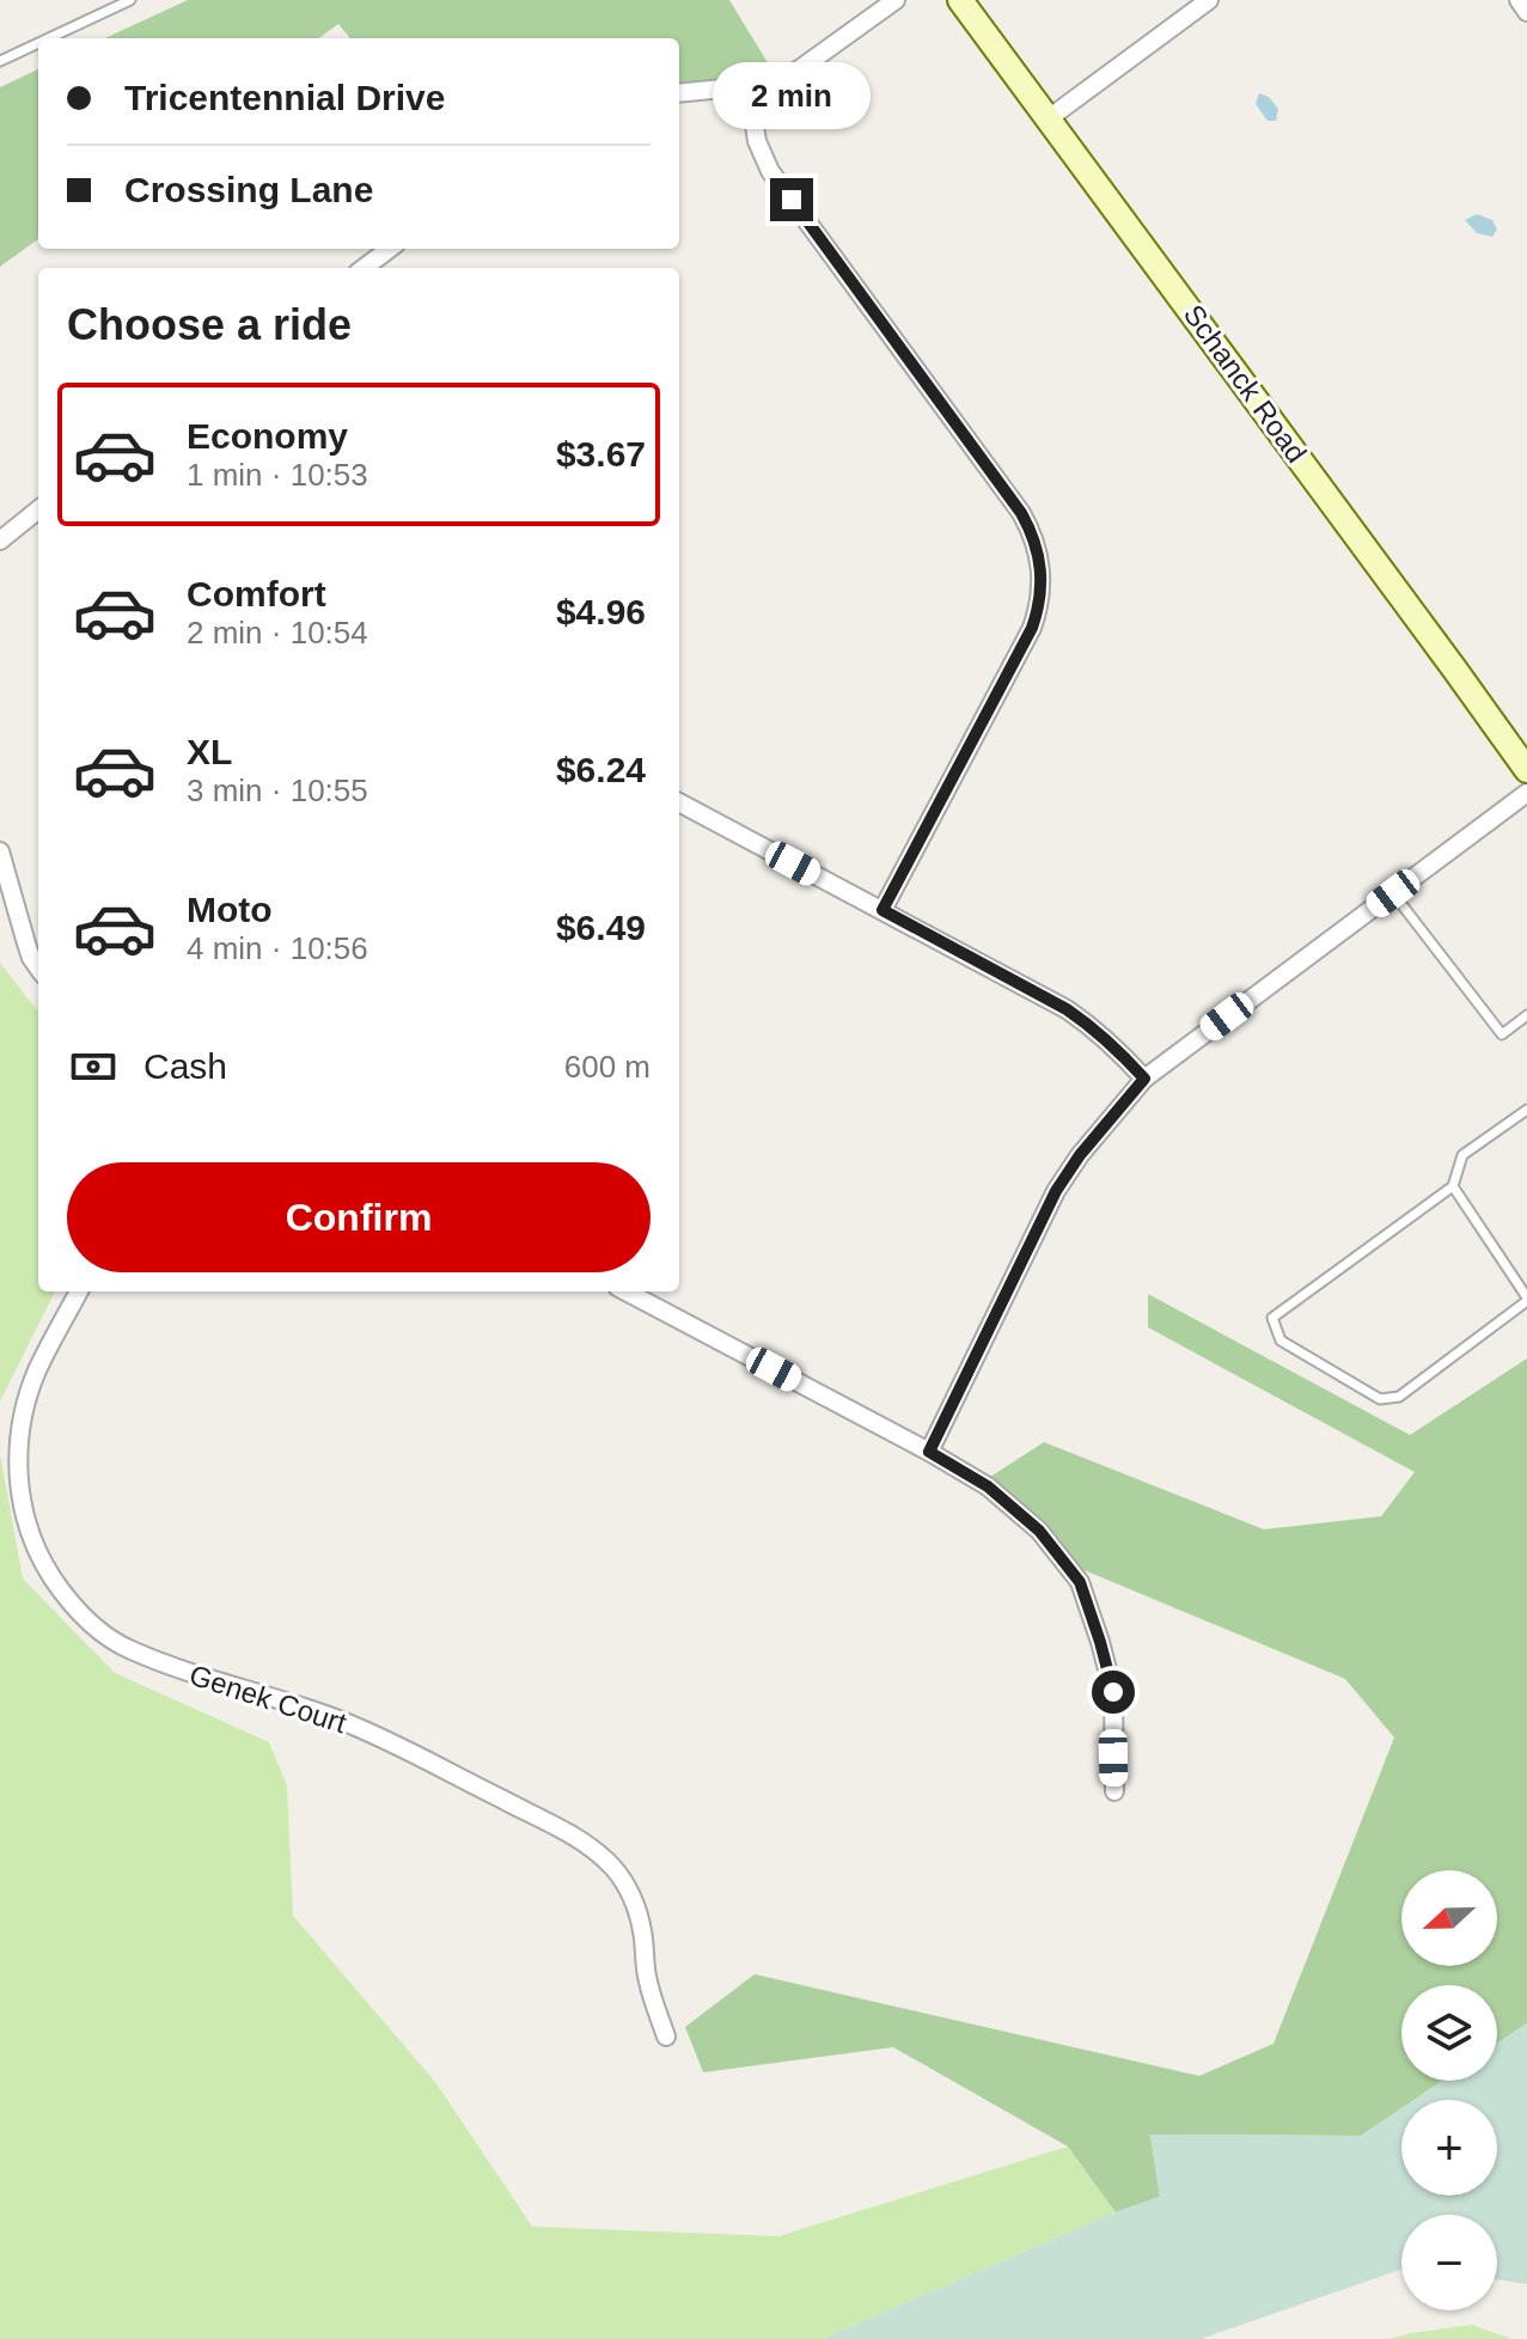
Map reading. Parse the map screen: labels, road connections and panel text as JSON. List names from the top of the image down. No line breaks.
{"streets":{"street":["Schanck Road","Genek Court"]},"north":"left","page":{"banner":["Tricentennial Drive","Crossing Lane"],"bubble":"2 min","heading":"Choose a ride","list":[{"name":"Economy","note":"1 min · 10:53","value":"$3.67"},{"name":"Comfort","note":"2 min · 10:54","value":"$4.96"},{"name":"XL","note":"3 min · 10:55","value":"$6.24"},{"name":"Moto","note":"4 min · 10:56","value":"$6.49"}],"pay":["Cash","600 m"],"buttons":"Confirm","map_buttons":["+","−"]}}
